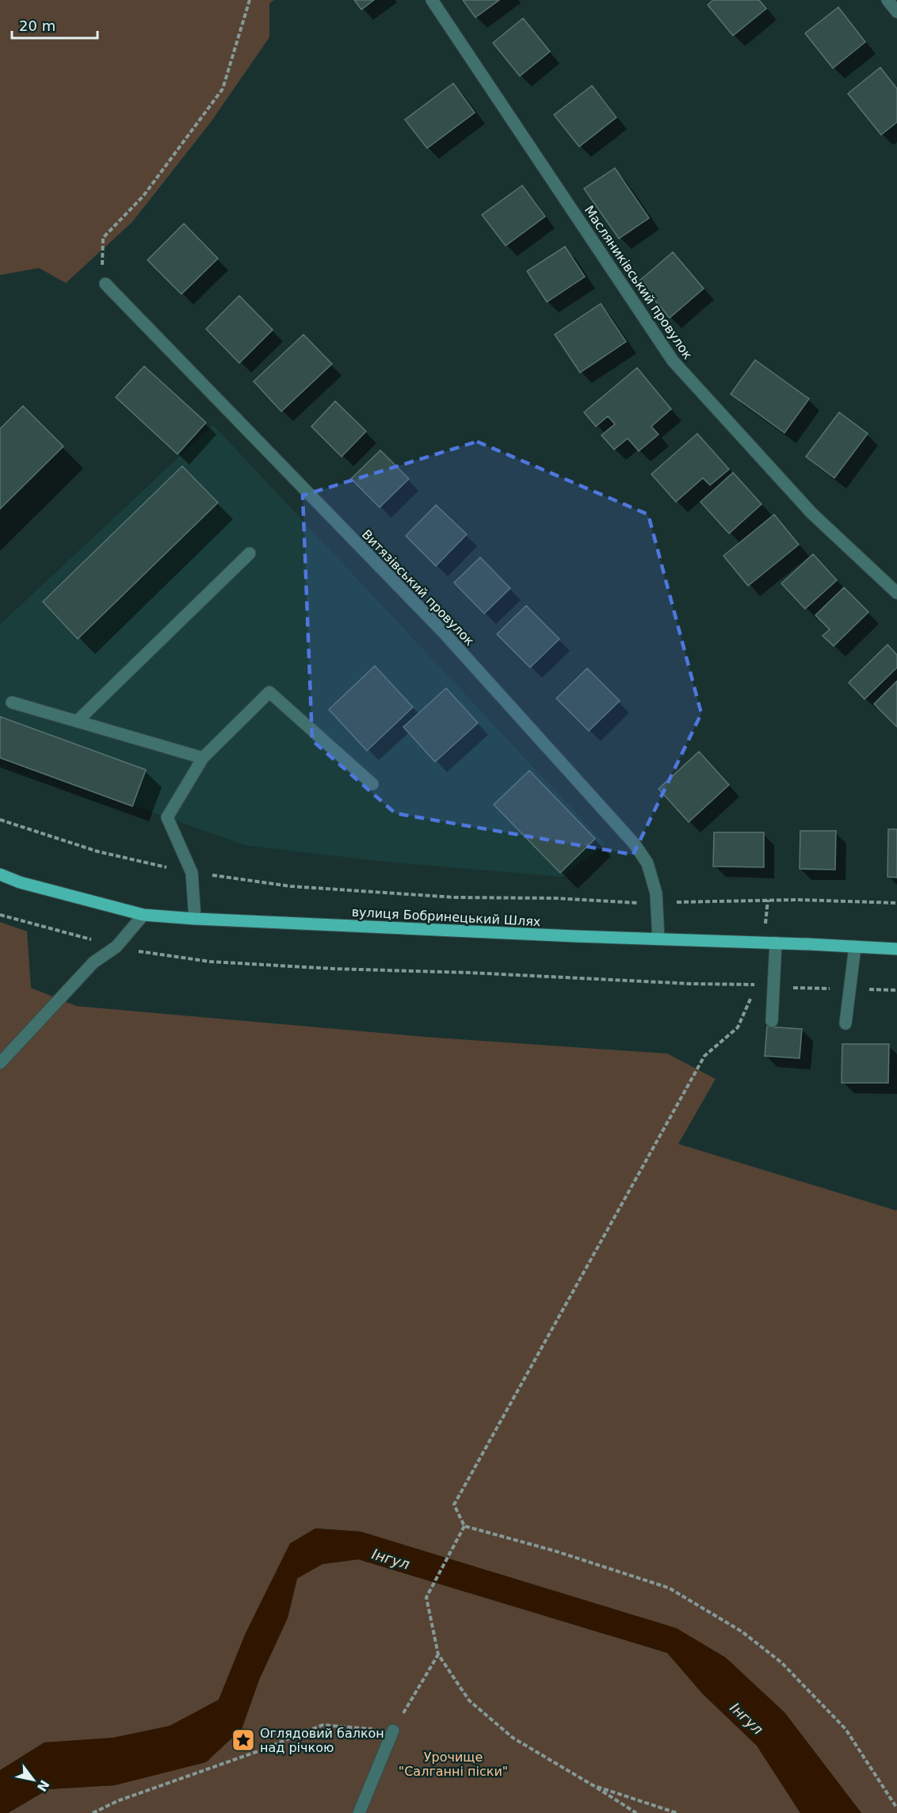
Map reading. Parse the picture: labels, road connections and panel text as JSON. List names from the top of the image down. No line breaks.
{"streets":{"main road":["вулиця Бобринецький Шлях"],"street":["Масляниківський провулок","Витязівський провулок"]},"crossings":[["Витязівський провулок","вулиця Бобринецький Шлях"]],"water":["Інгул"],"parks":["Урочище \"Салганні піски\""],"places":{"place":["Оглядовий балкон над річкою"]},"scale_bar":"20 m","north":"bottom right"}
